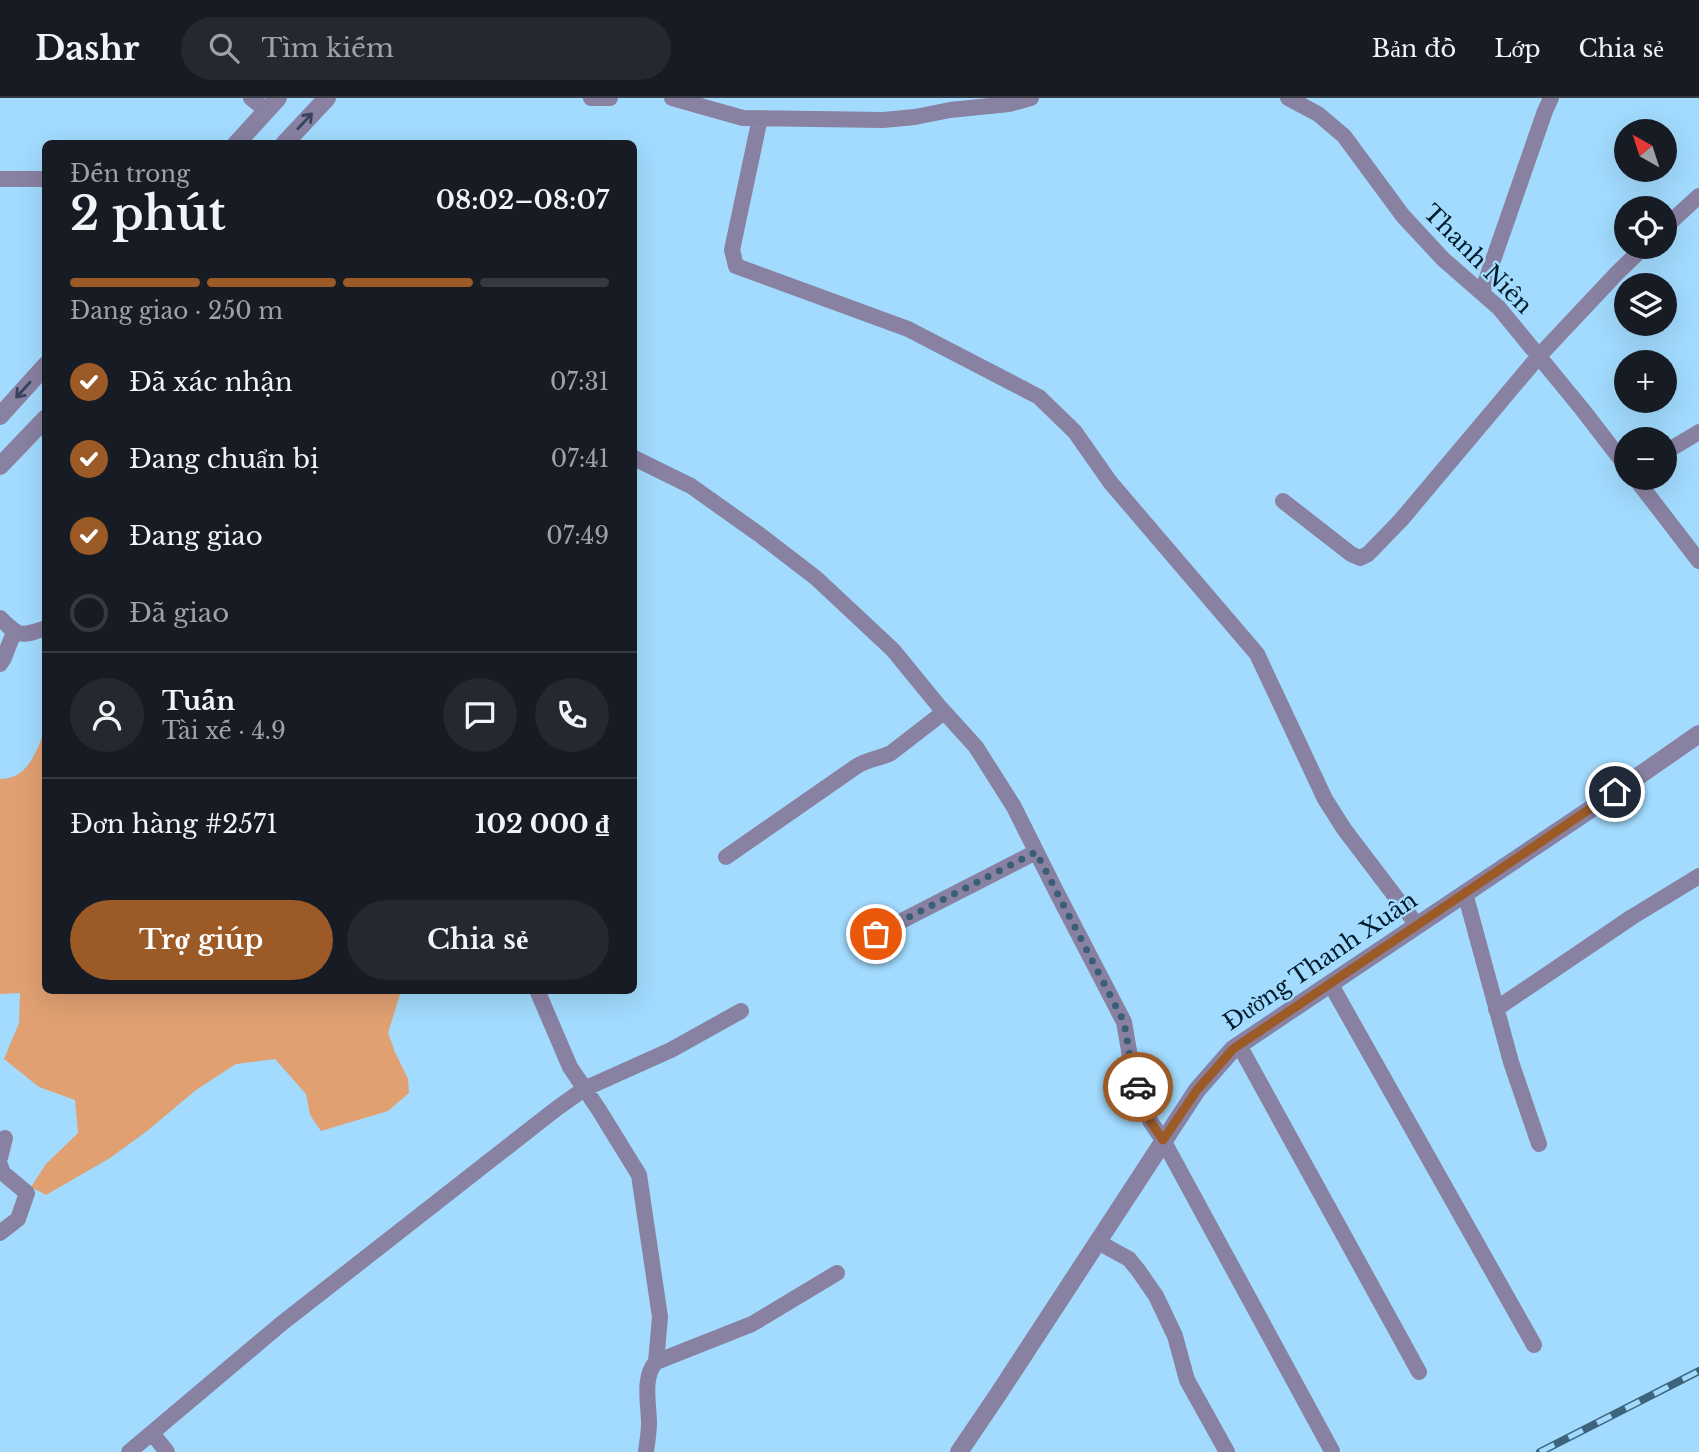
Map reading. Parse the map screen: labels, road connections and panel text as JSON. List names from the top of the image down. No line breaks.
{"streets":{"street":["Thanh Niên","Đường Thanh Xuân"]},"north":"top left","page":{"header":"Dashr","search":"Tìm kiếm","nav":["Bản đồ","Lớp","Chia sẻ"],"map_buttons":["+","−"],"heading":["2 phút","Đến trong","08:02–08:07"],"panel":["Tuấn","Tài xế · 4.9","Đơn hàng #2571","102 000 ₫"],"bar":"Đang giao · 250 m","list":[["Đã xác nhận","07:31"],["Đang chuẩn bị","07:41"],["Đang giao","07:49"],"Đã giao"],"buttons":["Trợ giúp","Chia sẻ"]}}
